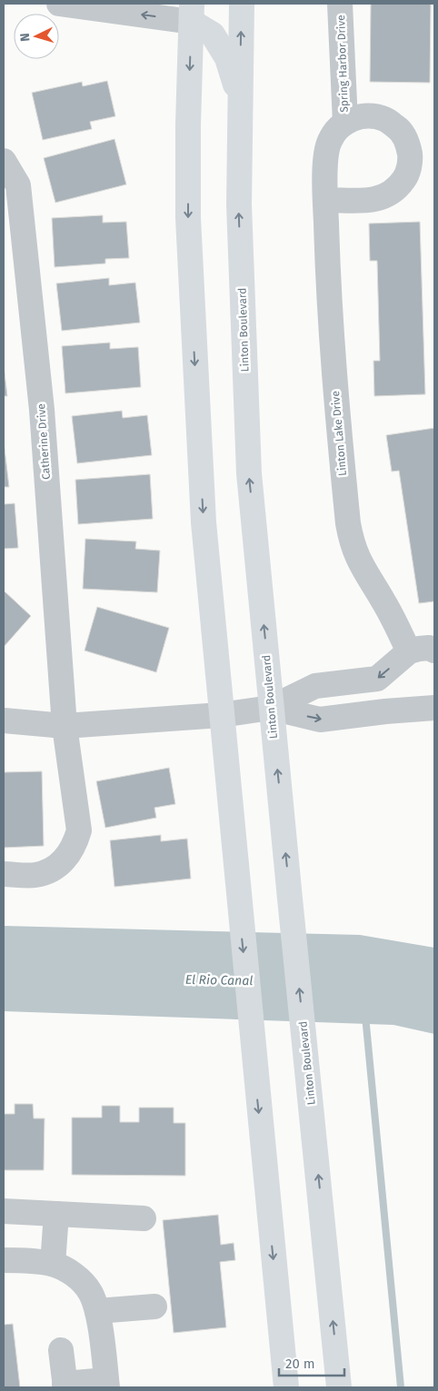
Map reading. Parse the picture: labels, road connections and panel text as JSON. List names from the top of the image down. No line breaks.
{"streets":{"main road":["Linton Boulevard"],"street":["Spring Harbor Drive","Linton Lake Drive","Catherine Drive"]},"crossings":[["Spring Harbor Drive","Linton Lake Drive"]],"water":["El Rio Canal"],"scale_bar":"20 m","north":"left"}
